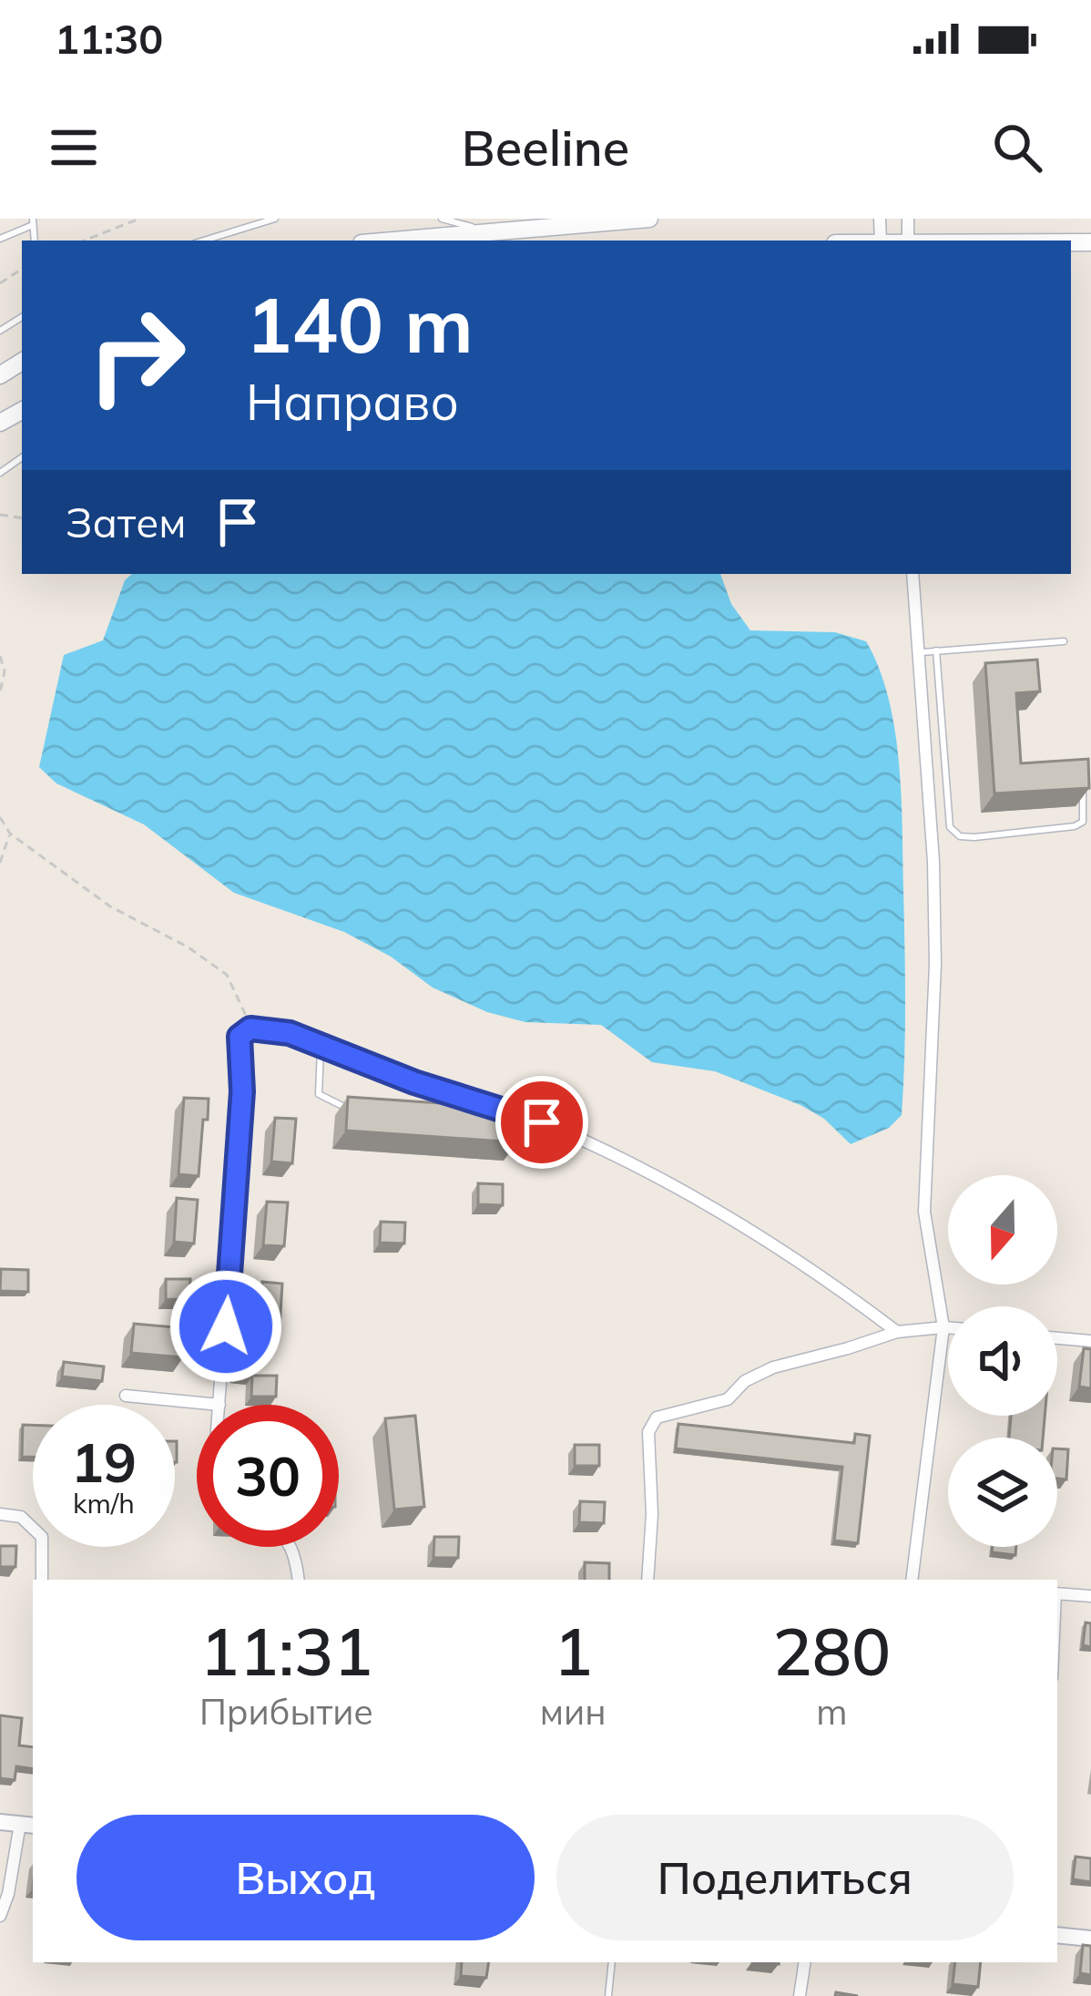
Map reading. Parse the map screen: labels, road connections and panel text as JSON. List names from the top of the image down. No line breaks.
{"north":"bottom","page":{"status":"11:30","header":"Beeline","turn":["140 m","Направо"],"then":"Затем","speed":"19 km/h","limit":"30","eta":["11:31","Прибытие","1","мин","280","m"],"buttons":["Выход","Поделиться"]}}
